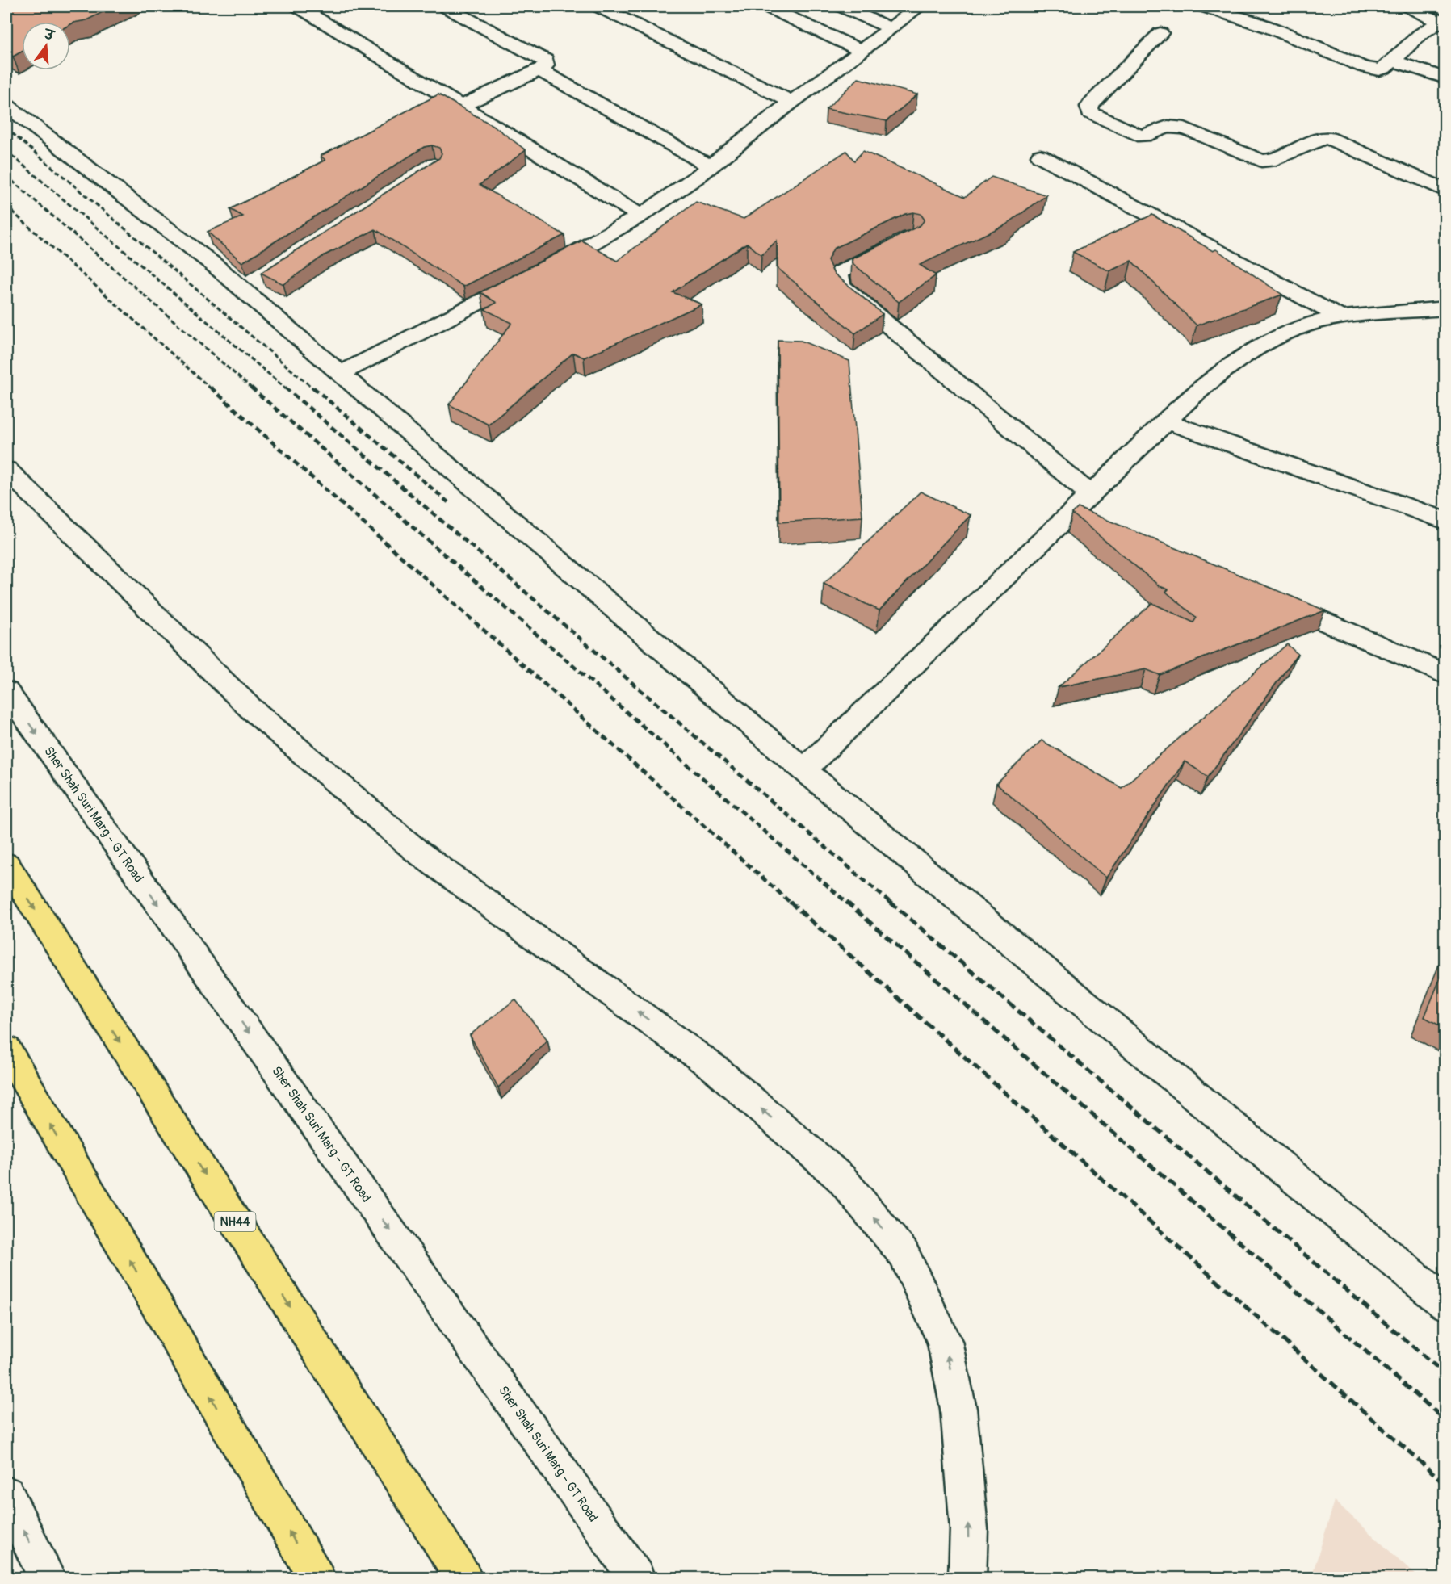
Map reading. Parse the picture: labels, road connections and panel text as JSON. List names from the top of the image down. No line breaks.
{"streets":{"highway":["NH44"],"street":["Sher Shah Suri Marg - GT Road"]},"north":"top"}
